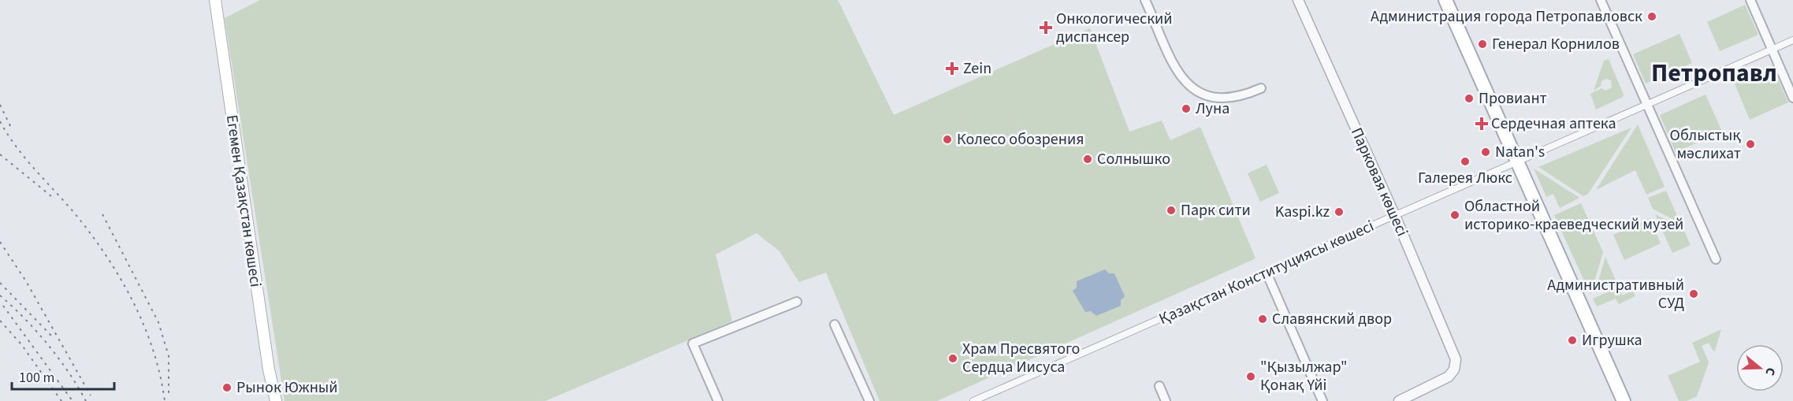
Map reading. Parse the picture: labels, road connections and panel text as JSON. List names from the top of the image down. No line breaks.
{"streets":{"main road":["Егемен Қазақстан көшесі"],"street":["Парковая көшесі","Қазақстан Конституциясы көшесі"]},"crossings":[["Парковая көшесі","Қазақстан Конституциясы көшесі"]],"districts":["Петропавл"],"places":{"other":["Администрация города Петропавловск","Генерал Корнилов","Провиант","Луна","Колесо обозрения","Облыстық мәслихат","Natan's","Солнышко","Галерея Люкс","Парк сити","Kaspi.kz","Oбластной историко-краеведческий музей","Административный СУД","Славянский двор","Игрушка","Храм Пресвятого Сердца Иисуса","\"Қызылжар\" Қонақ Үйі","Рынок Южный"],"health":["Онкологический диспансер","Zein","Сердечная аптека"]},"scale_bar":"100 m","north":"right"}
